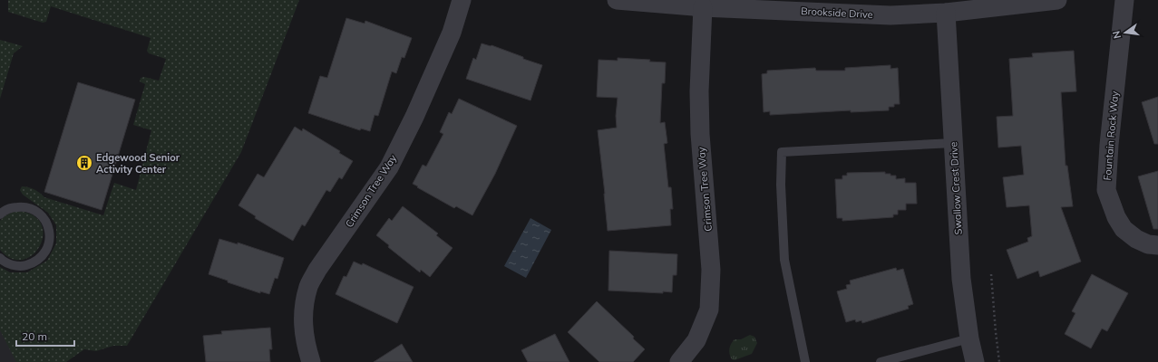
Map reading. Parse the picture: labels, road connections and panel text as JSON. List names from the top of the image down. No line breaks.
{"streets":{"street":["Brookside Drive","Fountain Rock Way","Swallow Crest Drive","Crimson Tree Way"]},"crossings":[["Brookside Drive","Swallow Crest Drive"],["Brookside Drive","Crimson Tree Way"]],"places":{"building":["Edgewood Senior Activity Center"]},"scale_bar":"20 m","north":"left"}
